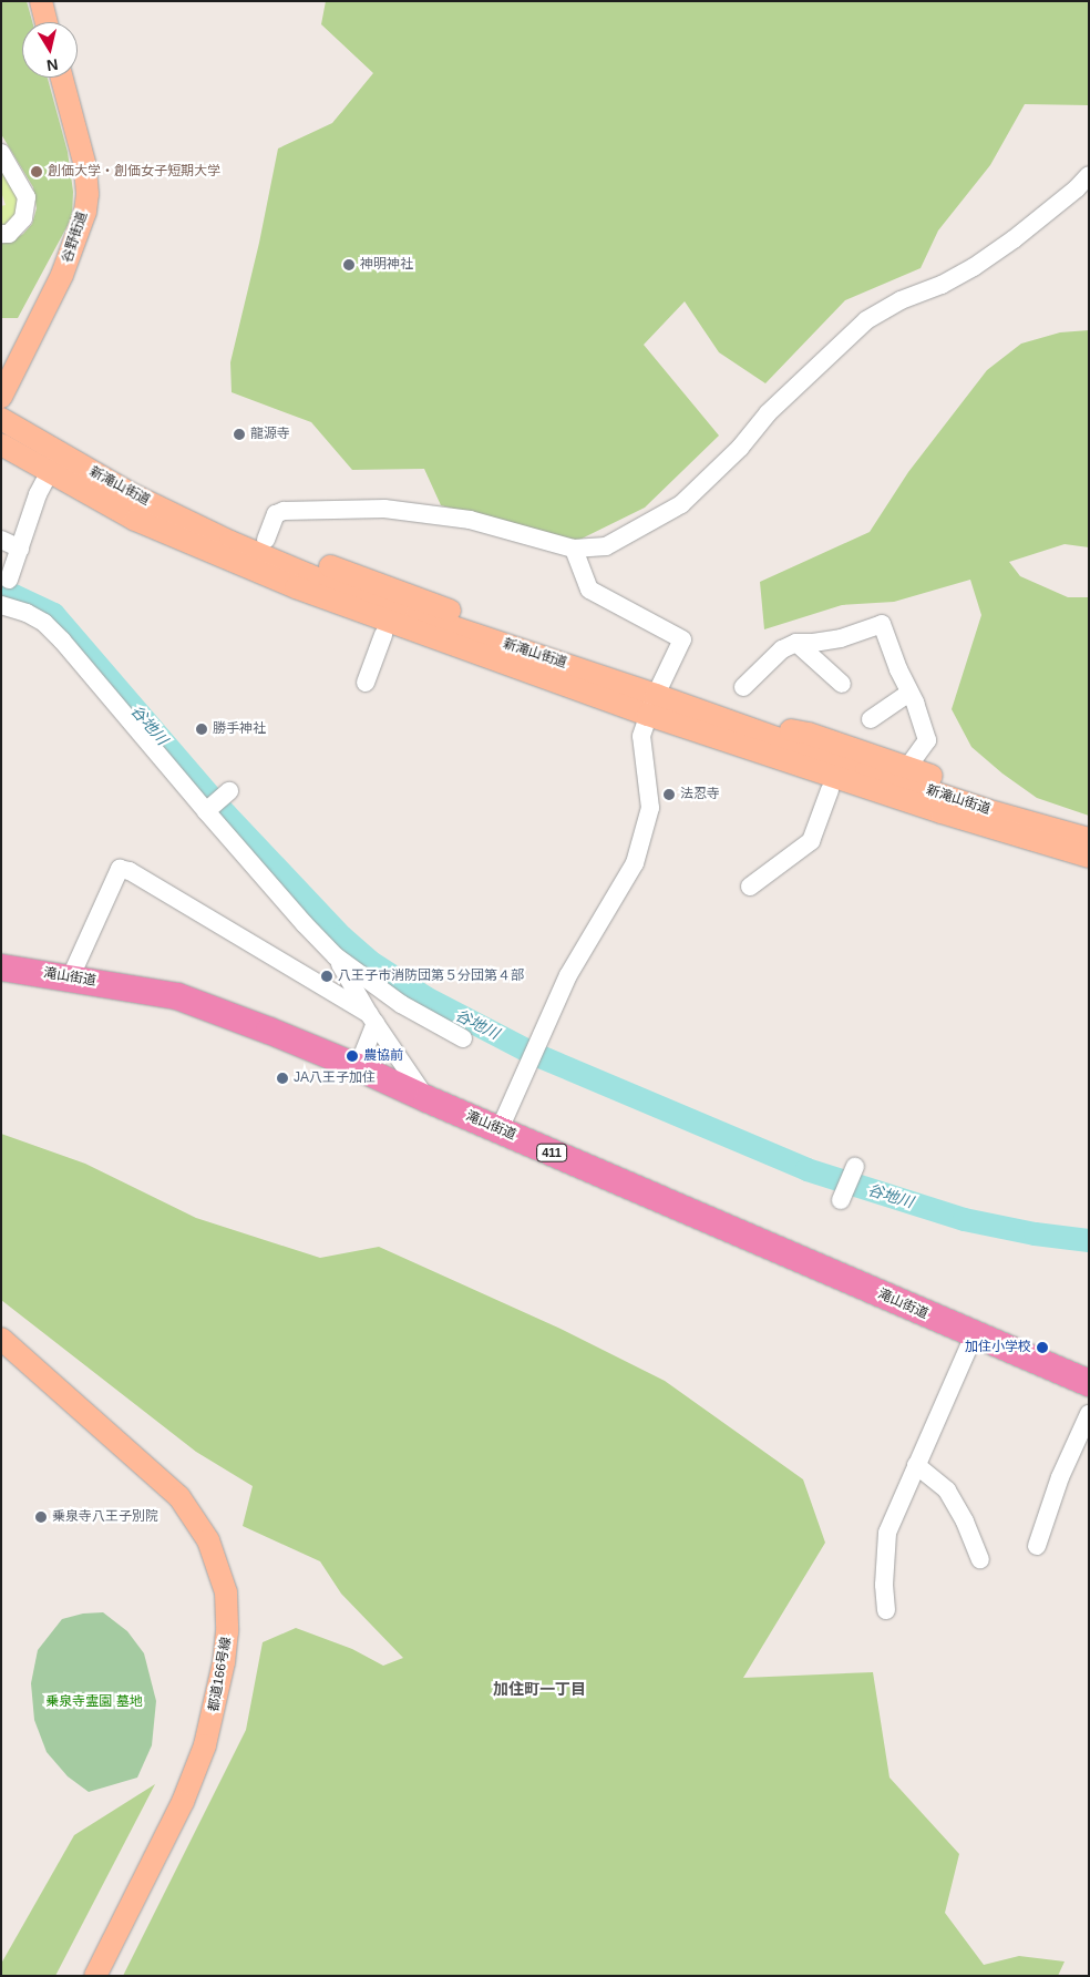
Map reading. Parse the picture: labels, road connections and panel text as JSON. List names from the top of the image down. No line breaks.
{"streets":{"highway":["滝山街道","411"],"main road":["谷野街道","新滝山街道","都道166号線"]},"districts":["加住町一丁目"],"water":["谷地川"],"parks":["乗泉寺霊園 墓地"],"places":["創価大学・創価女子短期大学","神明神社","龍源寺","勝手神社","法忍寺","八王子市消防団第５分団第４部","農協前","JA八王子加住","加住小学校","乗泉寺八王子別院"],"north":"bottom"}
